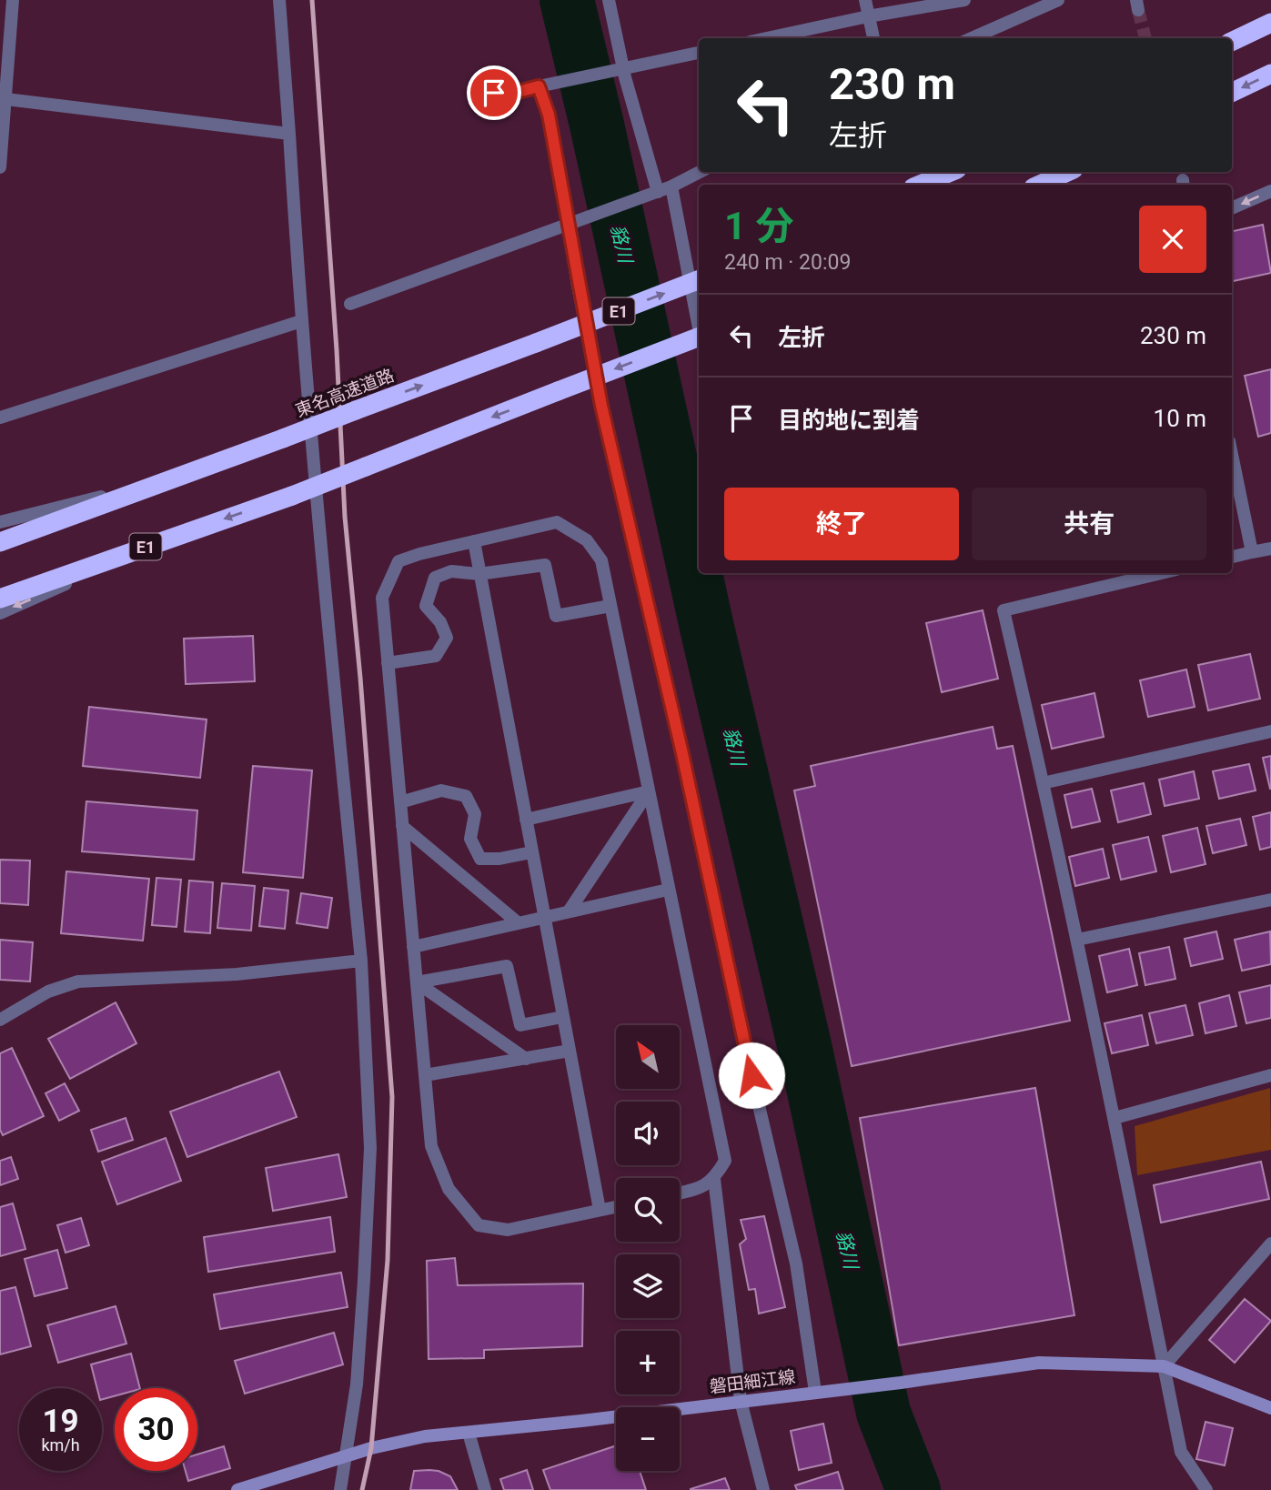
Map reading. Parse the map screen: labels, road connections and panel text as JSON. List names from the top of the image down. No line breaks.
{"streets":{"highway":["E1","東名高速道路"],"main road":["磐田細江線"]},"water":["貉川"],"north":"top left","page":{"turn":["230 m","左折"],"heading":["1 分","240 m · 20:09"],"list":[{"name":"左折","value":"230 m"},{"name":"目的地に到着","value":"10 m"}],"buttons":["終了","共有"],"map_buttons":["+","−"],"speed":"19 km/h","limit":"30"}}
